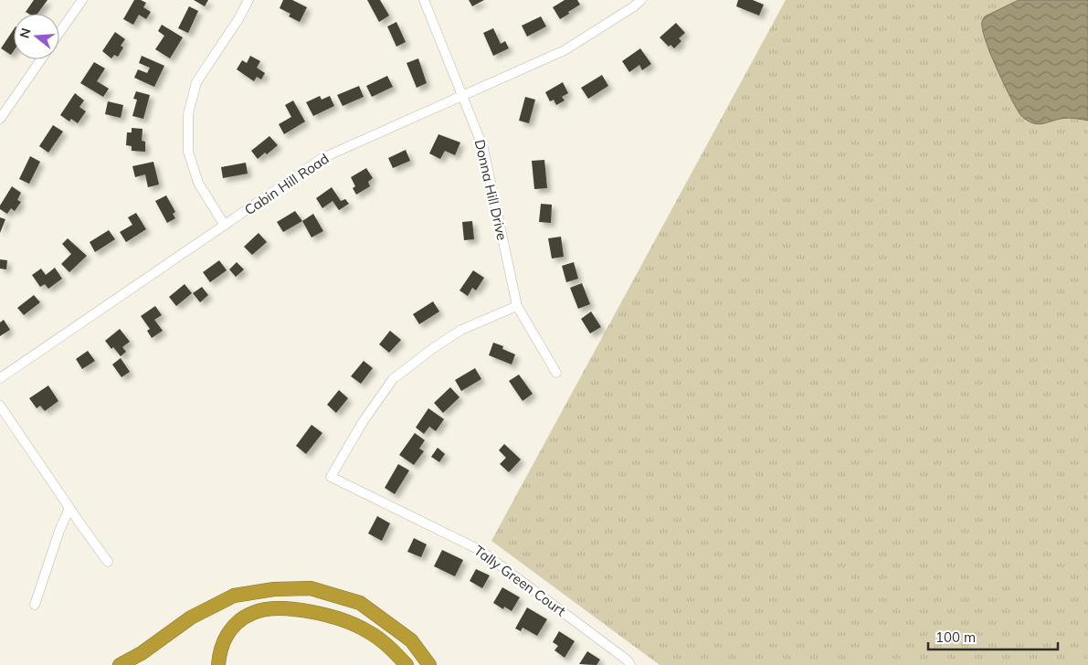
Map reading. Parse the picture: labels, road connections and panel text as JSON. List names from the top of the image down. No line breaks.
{"streets":{"street":["Cabin Hill Road","Donna Hill Drive","Tally Green Court"]},"crossings":[["Cabin Hill Road","Donna Hill Drive"],["Donna Hill Drive","Tally Green Court"]],"scale_bar":"100 m","north":"left"}
